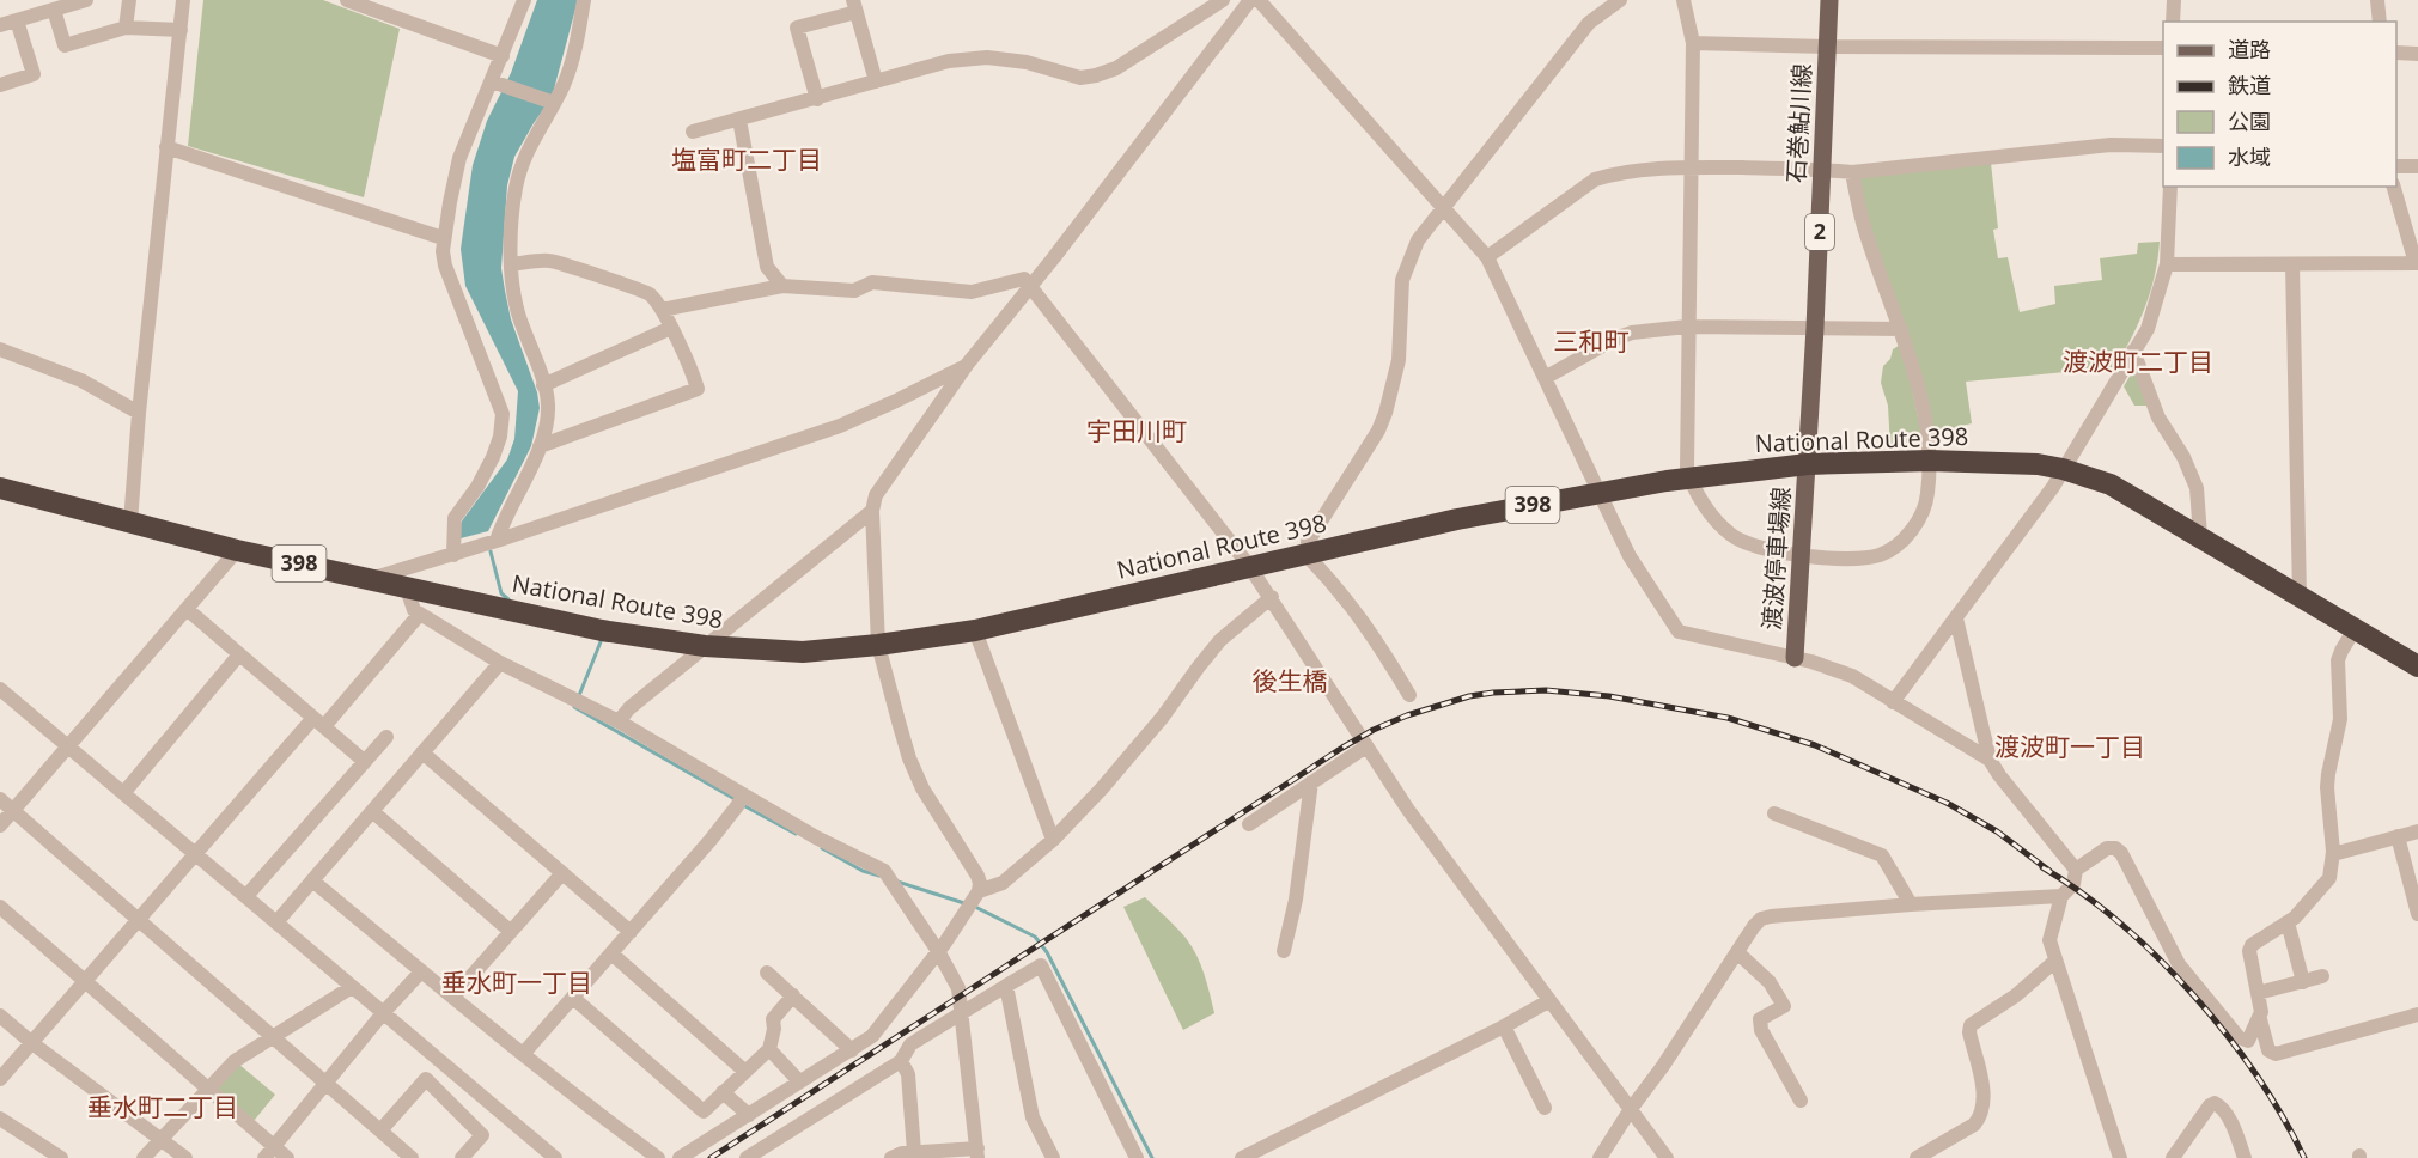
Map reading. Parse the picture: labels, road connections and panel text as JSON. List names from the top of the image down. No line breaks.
{"streets":{"highway":["National Route 398","398"],"main road":["石巻鮎川線","2","渡波停車場線"]},"crossings":[["石巻鮎川線","National Route 398"],["石巻鮎川線","渡波停車場線"],["National Route 398","渡波停車場線"]],"districts":["塩富町二丁目","三和町","渡波町二丁目","宇田川町","後生橋","渡波町一丁目","垂水町一丁目","垂水町二丁目"],"legend":["道路","鉄道","公園","水域"]}
